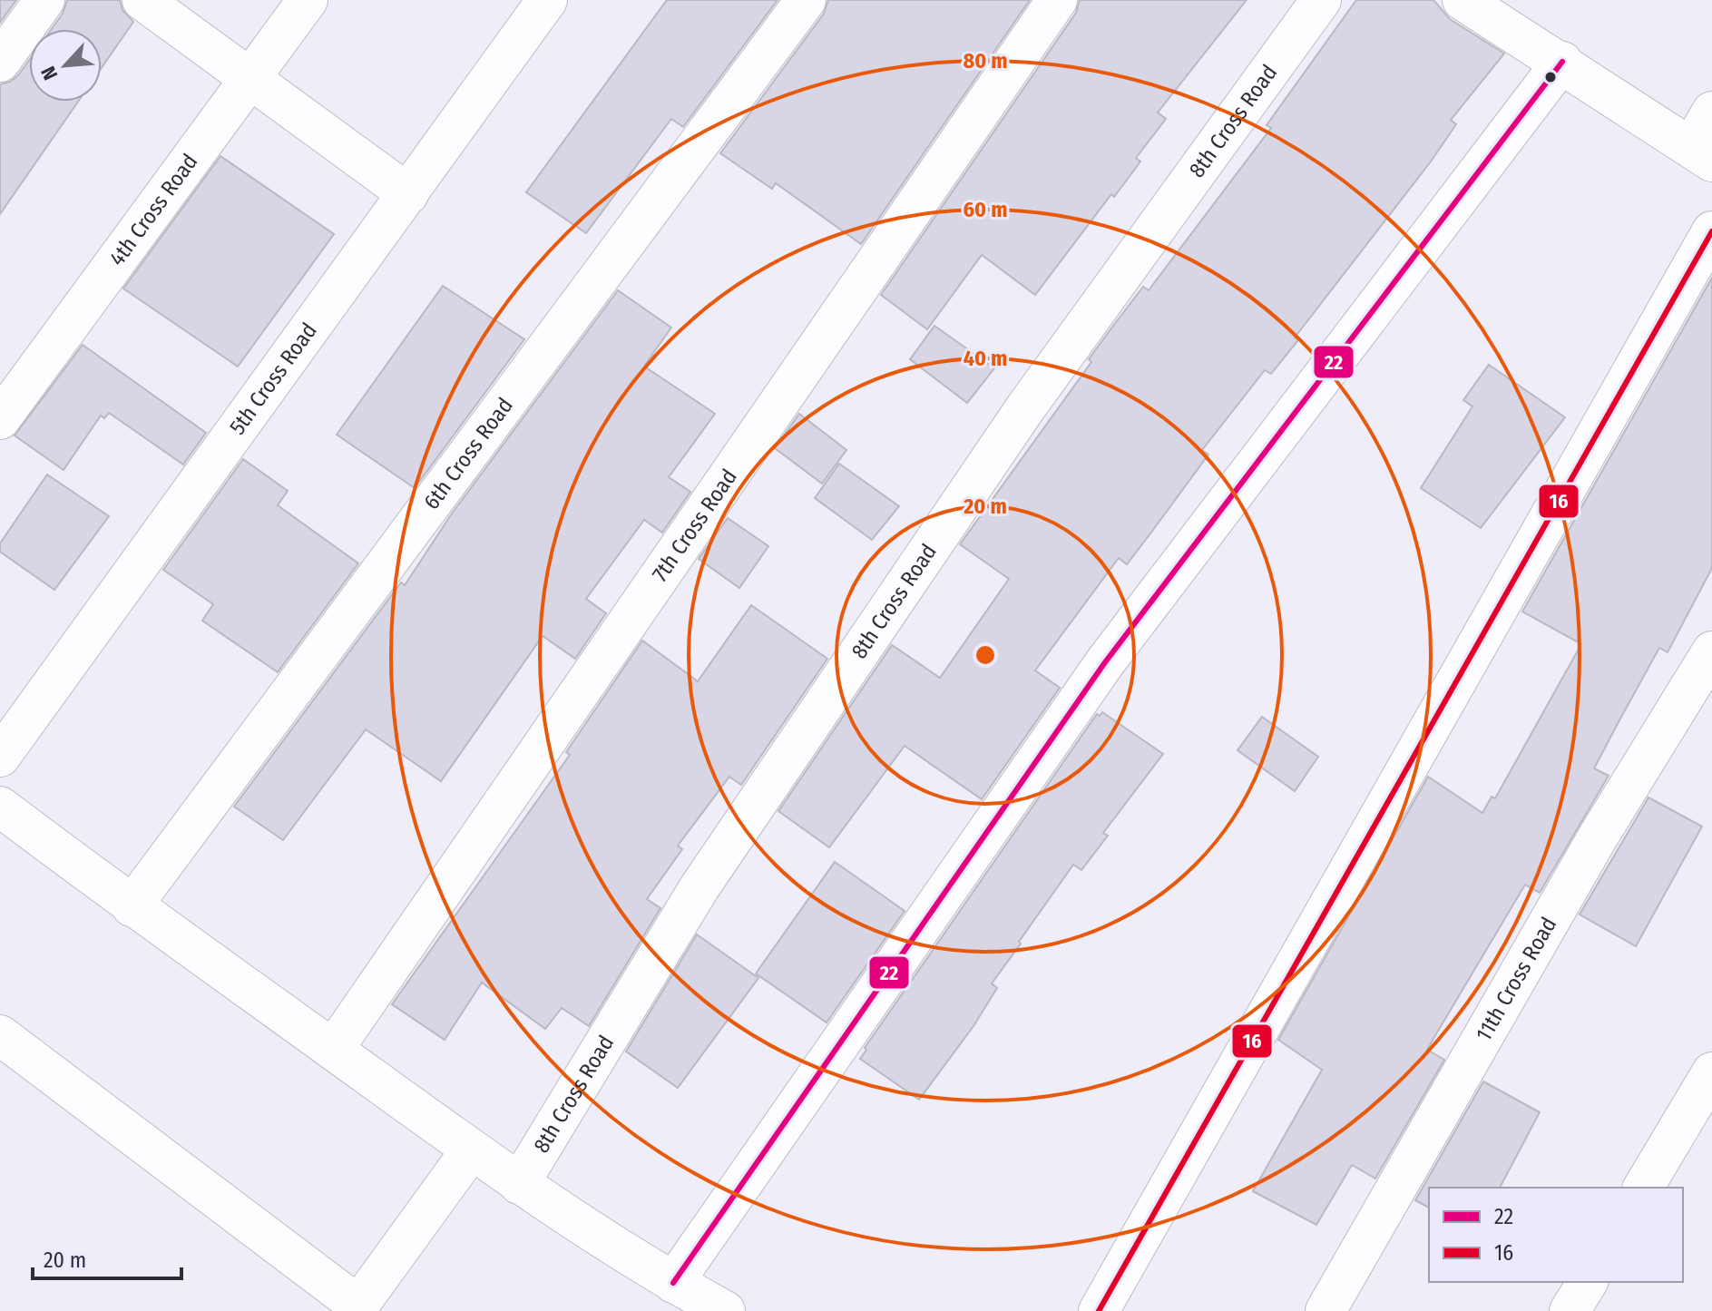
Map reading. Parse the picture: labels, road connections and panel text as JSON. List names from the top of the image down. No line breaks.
{"streets":{"street":["8th Cross Road","4th Cross Road","5th Cross Road","6th Cross Road","7th Cross Road","11th Cross Road"]},"lines":["transit line 22","transit line 16"],"legend":["22","16"],"scale_bar":"20 m","north":"bottom left","rings":["80 m","60 m","40 m","20 m"]}
